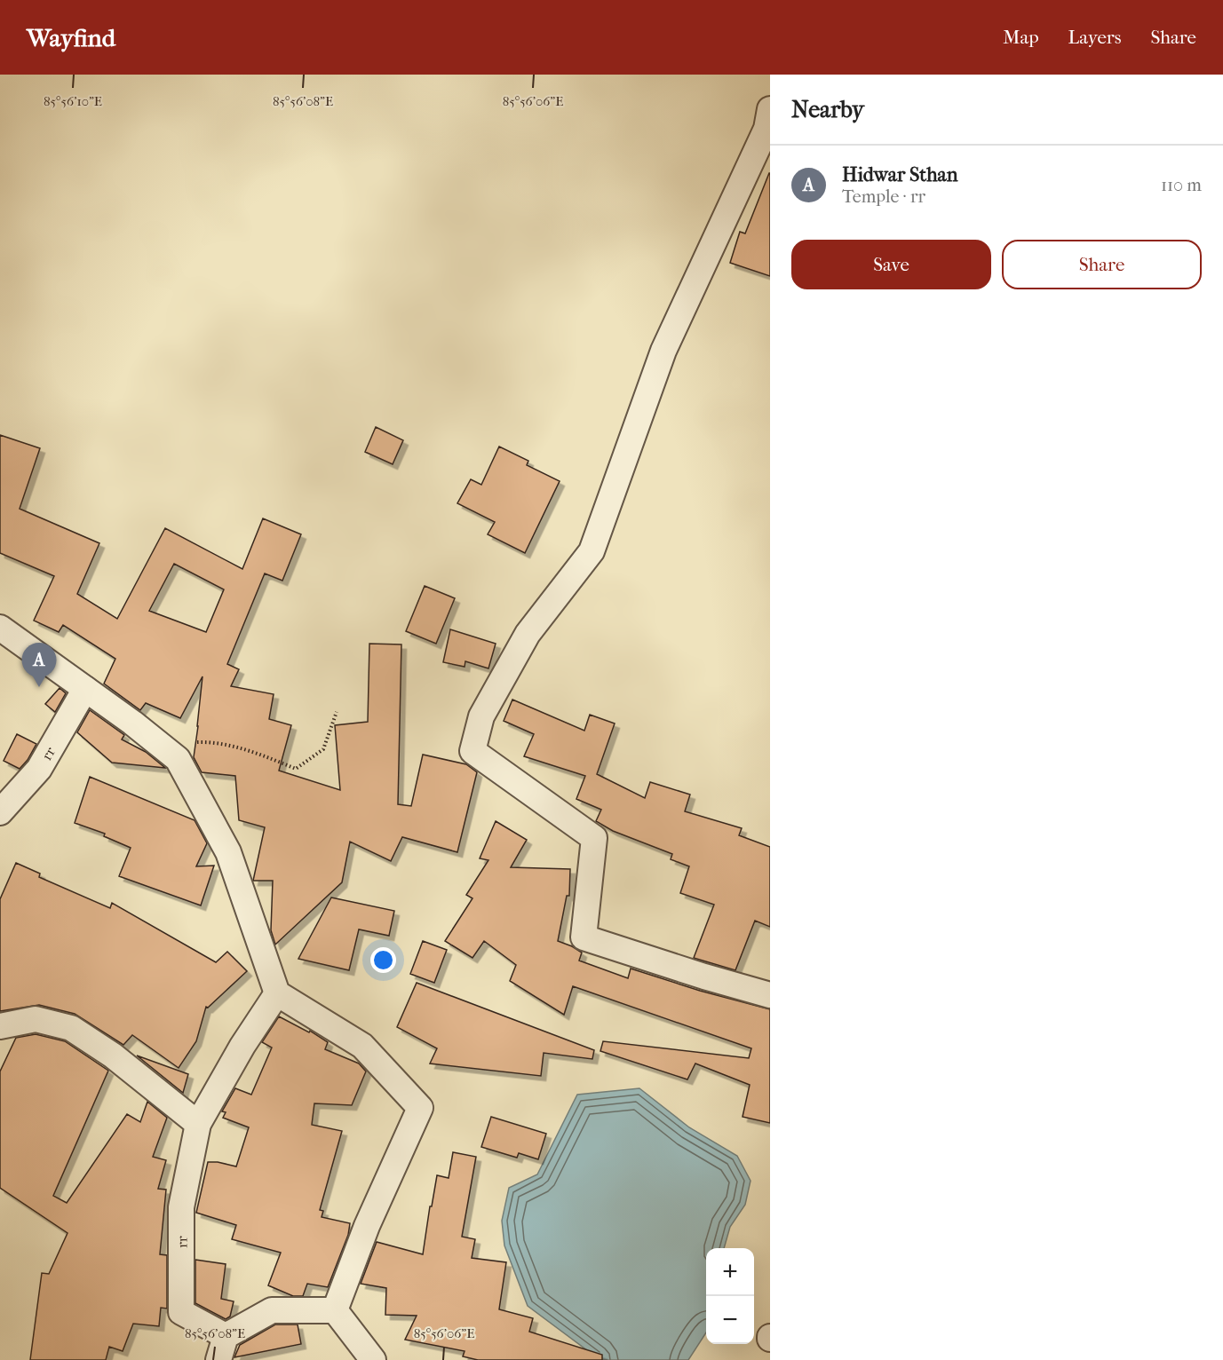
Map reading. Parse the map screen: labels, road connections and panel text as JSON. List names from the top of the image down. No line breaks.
{"streets":{"street":["rr"]},"page":{"header":"Wayfind","nav":["Map","Layers","Share"],"heading":"Nearby","list":[{"mark":"A","name":"Hidwar Sthan","note":"Temple · rr","value":"110 m"}],"buttons":["Save","Share"],"pins":"A","map_buttons":["+","−"]},"coordinates":["85°56'10\"E","85°56'08\"E","85°56'06\"E"]}
